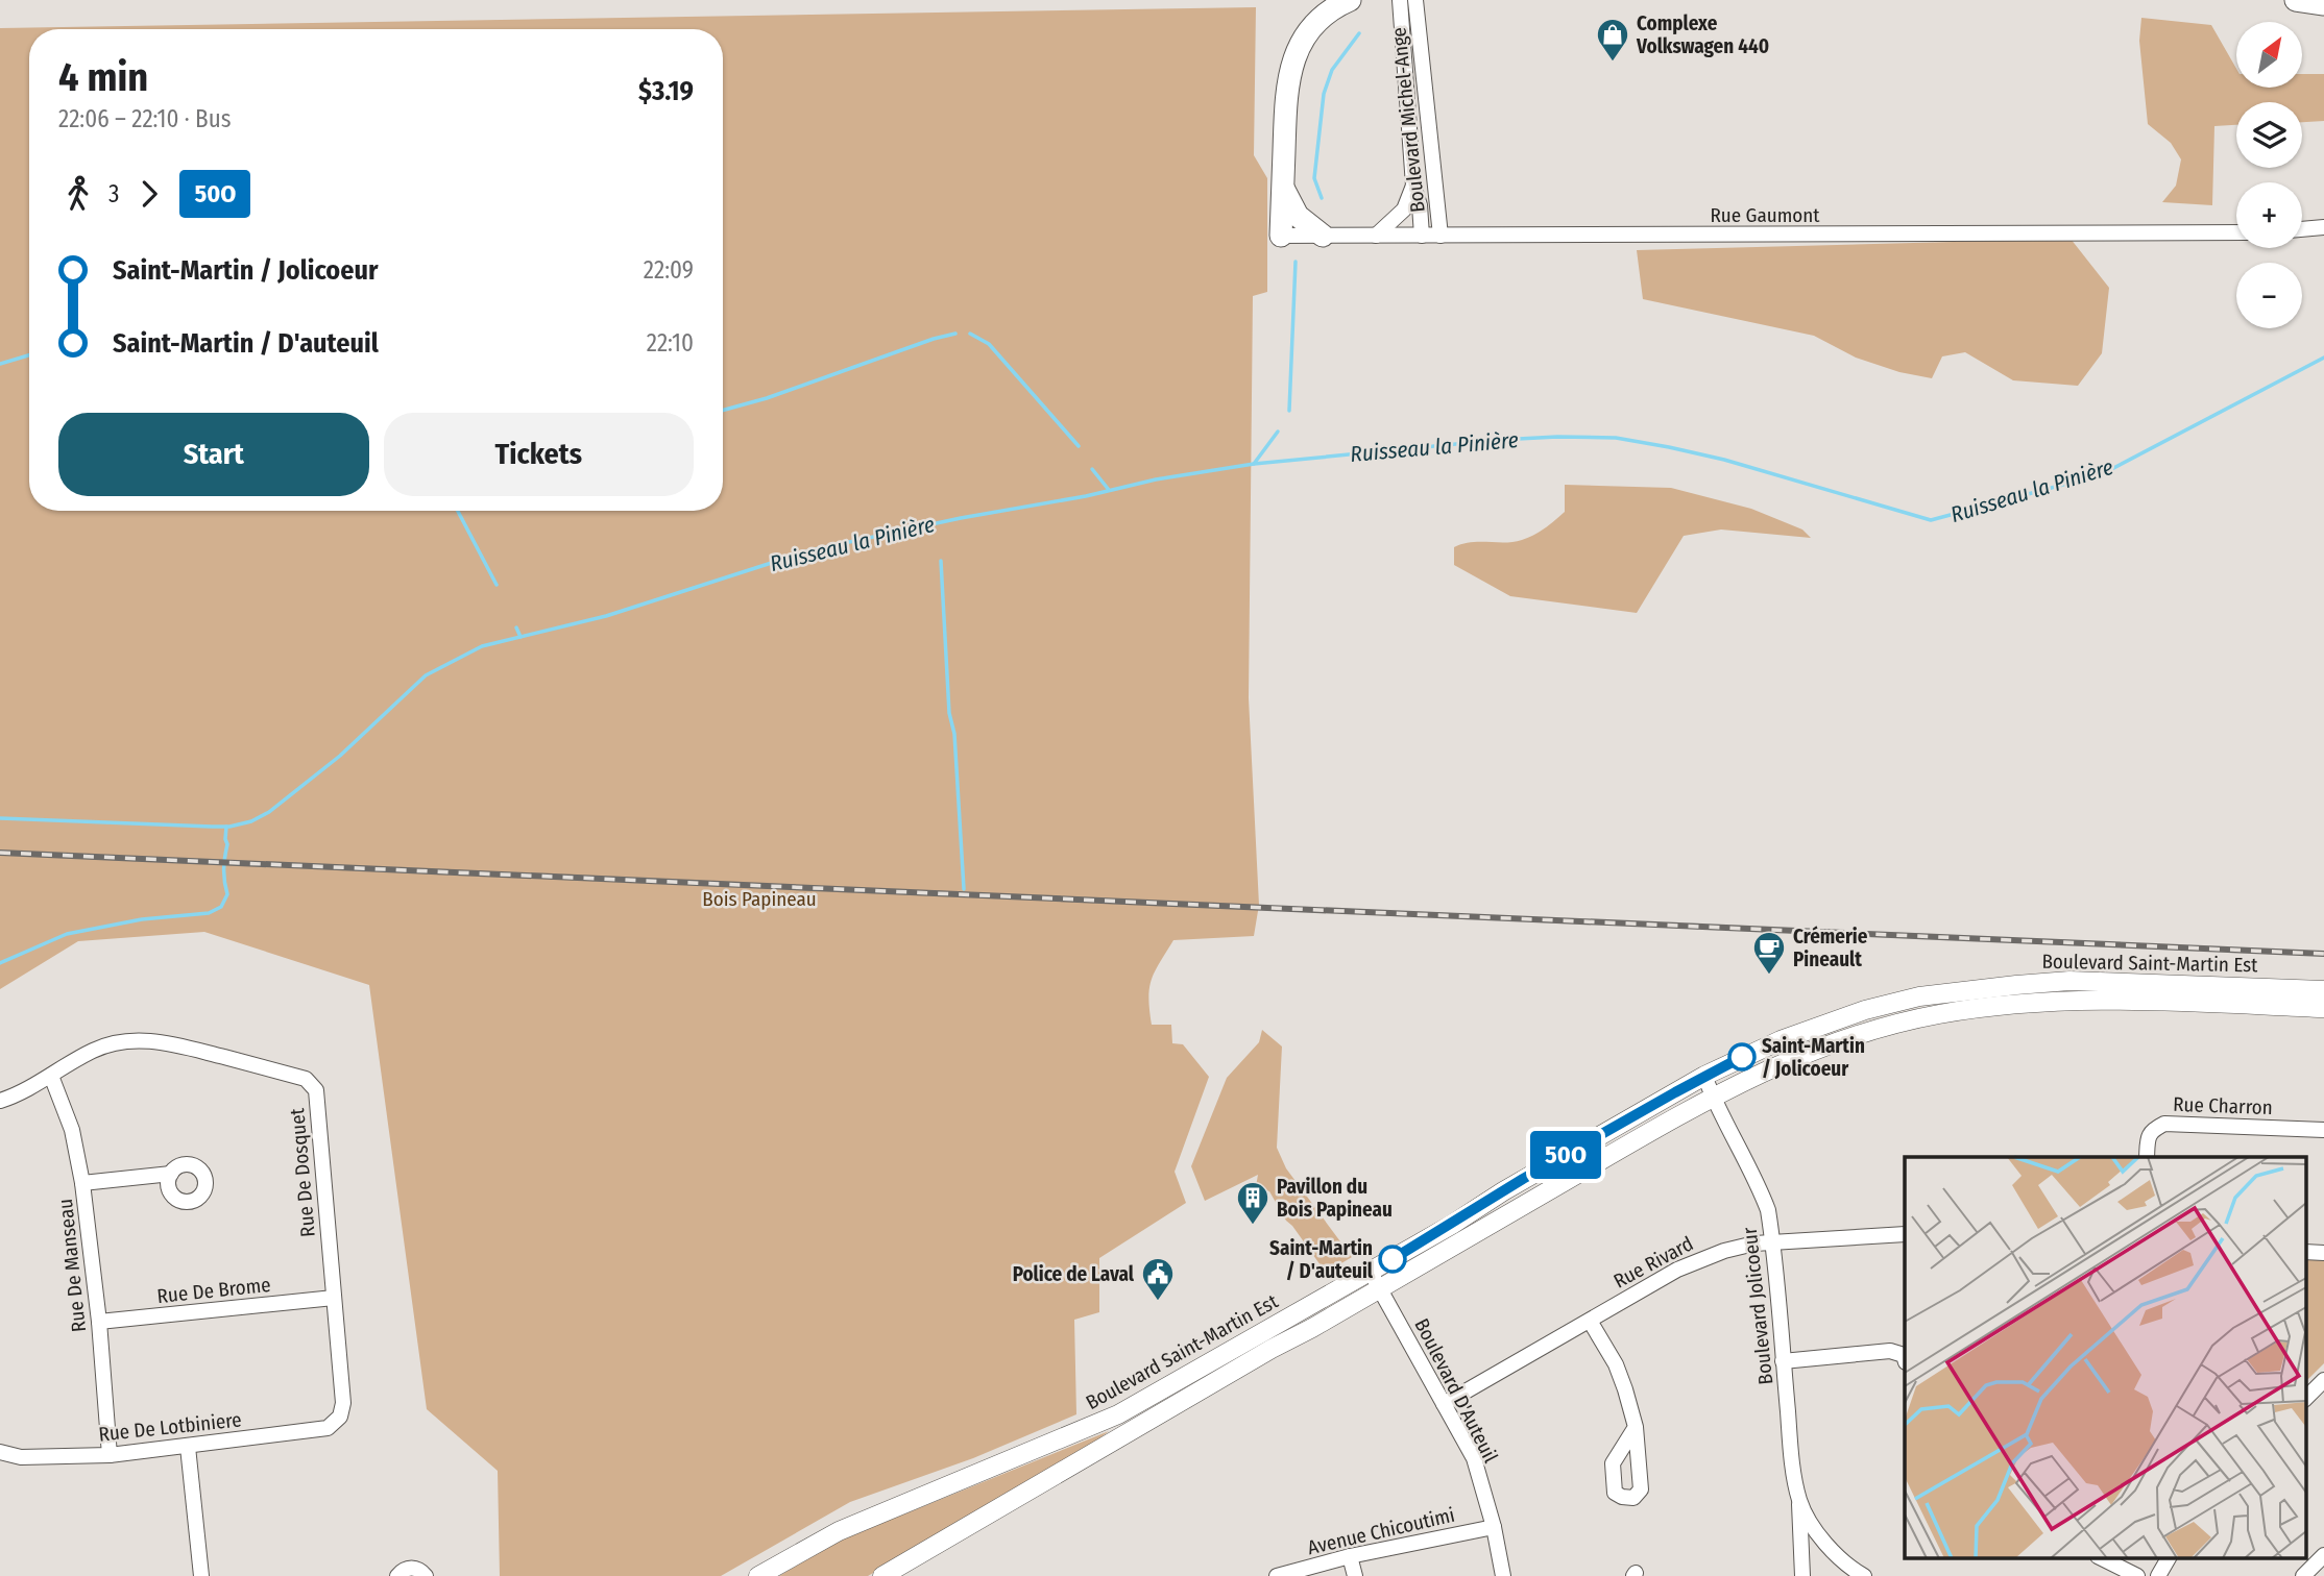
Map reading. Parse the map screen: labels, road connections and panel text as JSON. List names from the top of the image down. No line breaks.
{"streets":{"main road":["Boulevard Saint-Martin Est"],"street":["Boulevard Michel-Ange","Rue Gaumont","Rue Charron","Rue De Dosquet","Rue Rivard","Rue De Manseau","Rue De Brome","Boulevard Jolicoeur","Boulevard D'Auteuil","Rue De Lotbiniere","Avenue Chicoutimi"]},"crossings":[["Boulevard Michel-Ange","Rue Gaumont"],["Boulevard Saint-Martin Est","Boulevard Jolicoeur"],["Boulevard Saint-Martin Est","Boulevard D'Auteuil"],["Rue De Dosquet","Rue De Manseau"],["Rue De Dosquet","Rue De Brome"],["Rue De Dosquet","Rue De Lotbiniere"],["Rue Rivard","Boulevard Jolicoeur"],["Rue Rivard","Boulevard D'Auteuil"],["Rue De Manseau","Rue De Brome"],["Rue De Manseau","Rue De Lotbiniere"],["Boulevard D'Auteuil","Avenue Chicoutimi"]],"water":["Ruisseau la Pinière"],"parks":["Bois Papineau"],"places":{"shop":["Complexe Volkswagen 440"],"cafe":["Crémerie Pineault"],"other":["Saint-Martin / Jolicoeur","Saint-Martin / D'auteuil"],"building":["Pavillon du Bois Papineau"],"public building":["Police de Laval"]},"lines":["bus line 50O"],"north":"top right","page":{"on_map":"50O","map_buttons":["+","−"],"heading":["4 min","22:06 – 22:10 · Bus","$3.19"],"legs":["3","50O"],"list":[{"name":"Saint-Martin / Jolicoeur","value":"22:09"},{"name":"Saint-Martin / D'auteuil","value":"22:10"}],"buttons":["Start","Tickets"]}}
